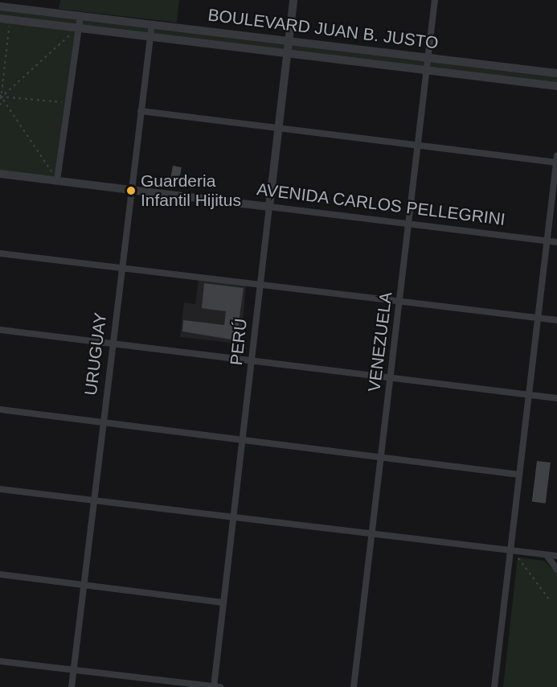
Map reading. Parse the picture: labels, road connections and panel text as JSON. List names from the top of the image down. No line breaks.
{"streets":{"street":["BOULEVARD JUAN B. JUSTO","AVENIDA CARLOS PELLEGRINI","PERÚ","VENEZUELA","URUGUAY"]},"crossings":[["BOULEVARD JUAN B. JUSTO","PERÚ"],["BOULEVARD JUAN B. JUSTO","VENEZUELA"],["BOULEVARD JUAN B. JUSTO","URUGUAY"],["AVENIDA CARLOS PELLEGRINI","PERÚ"],["AVENIDA CARLOS PELLEGRINI","VENEZUELA"],["AVENIDA CARLOS PELLEGRINI","URUGUAY"]],"places":["Guarderia Infantil Hijitus"]}
